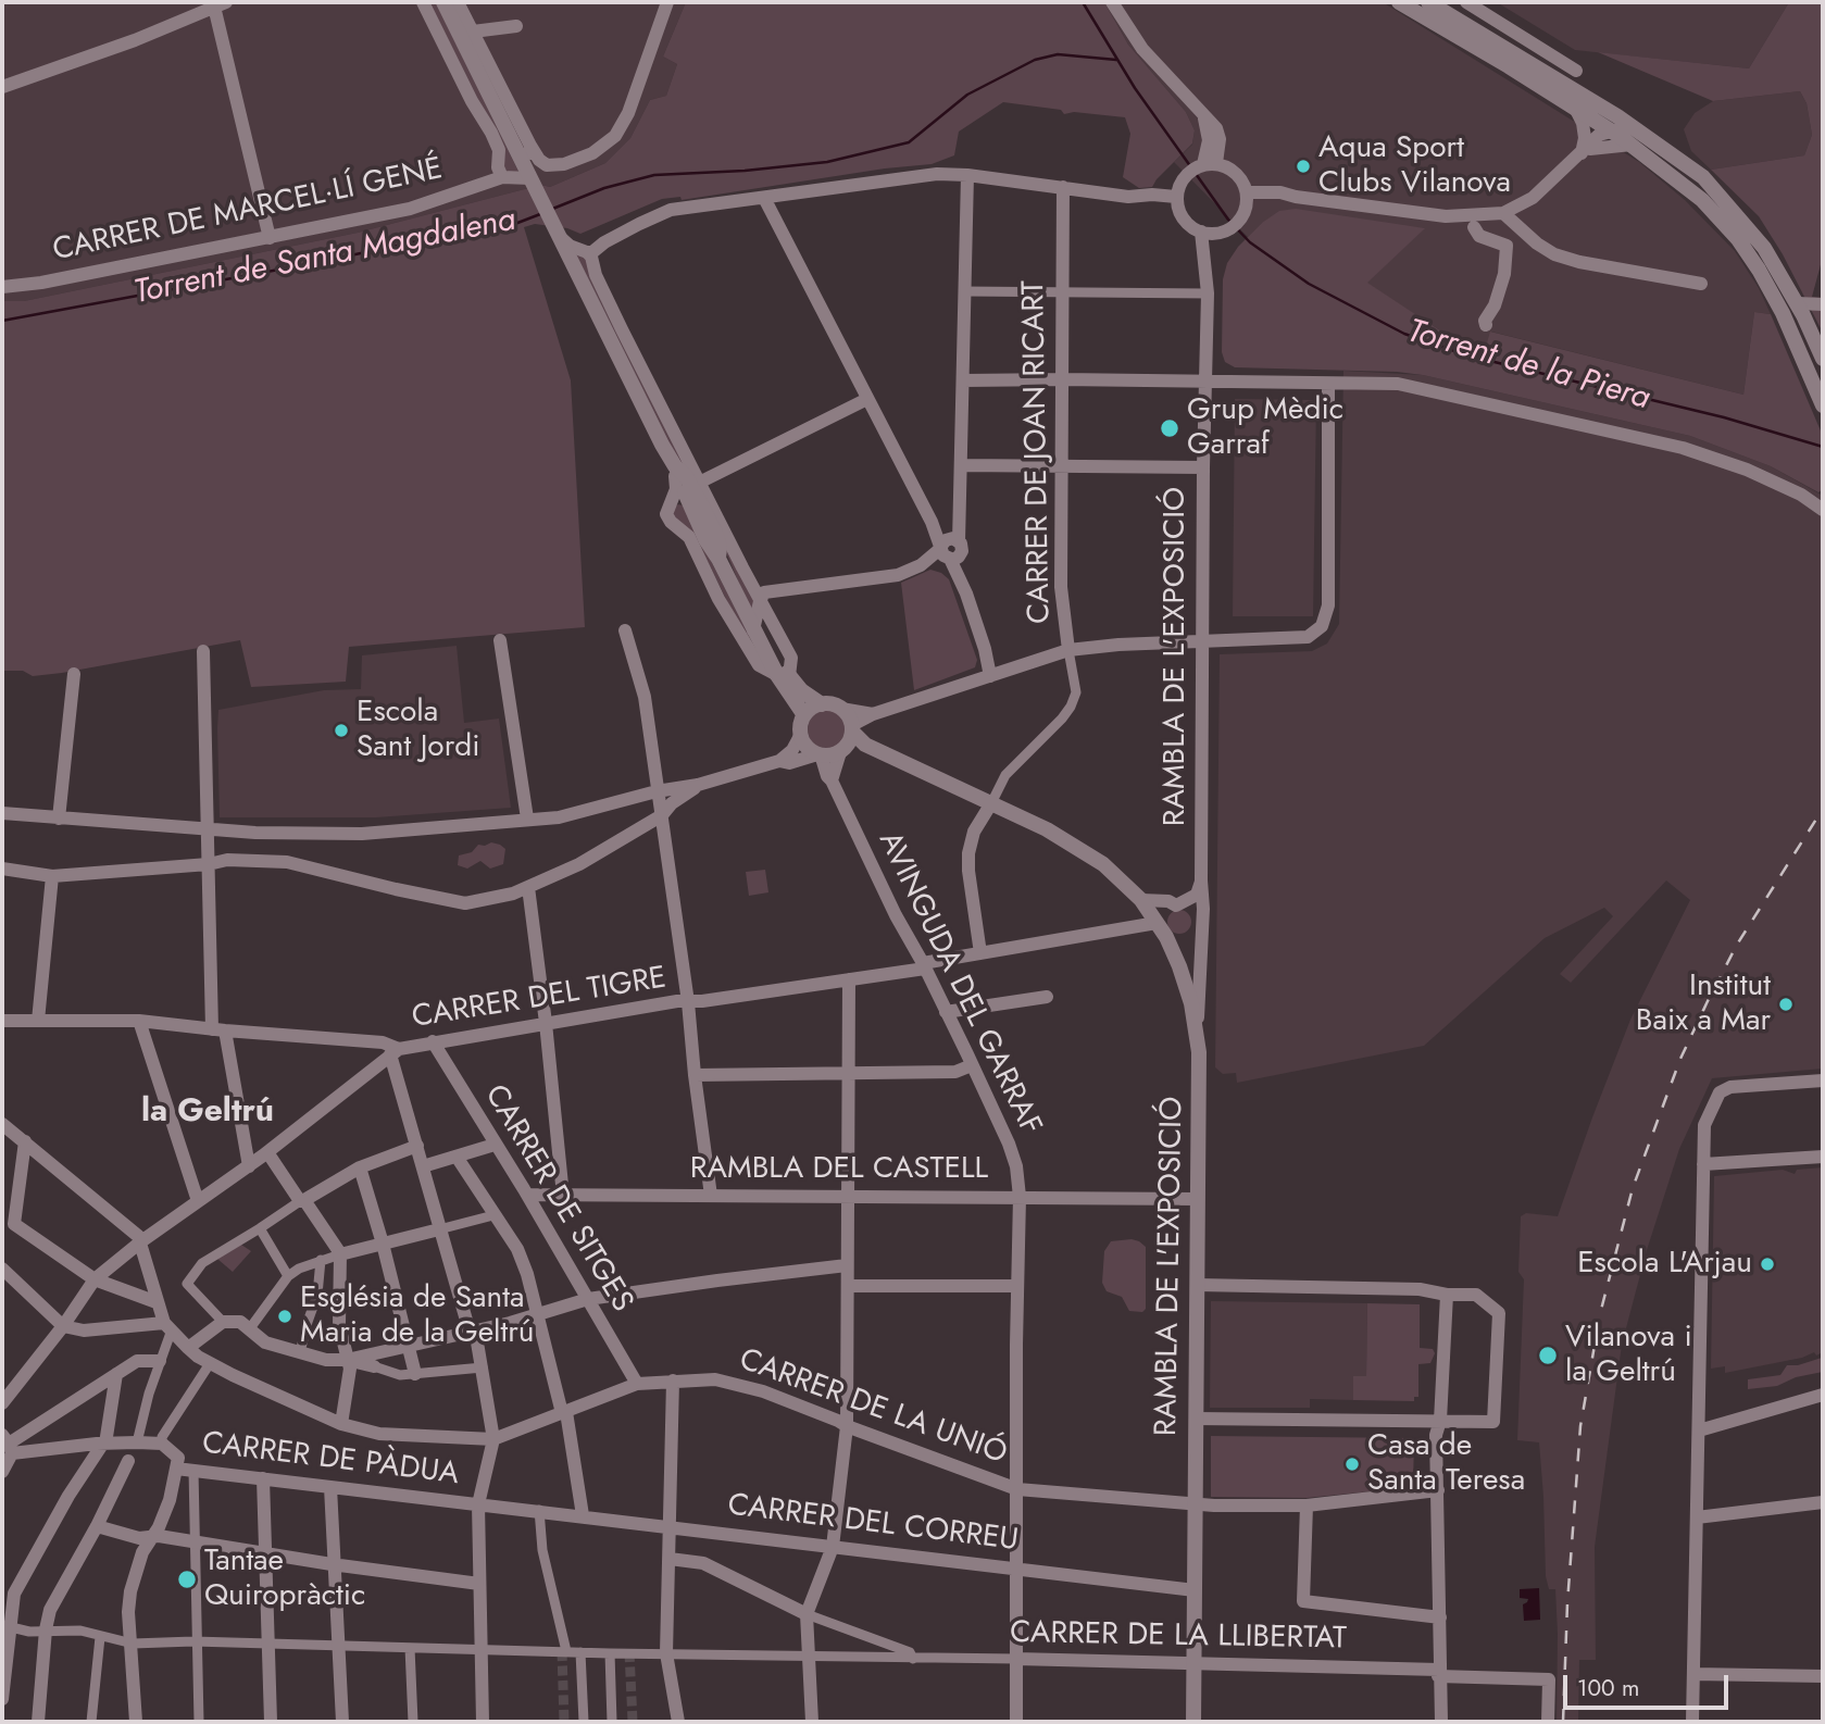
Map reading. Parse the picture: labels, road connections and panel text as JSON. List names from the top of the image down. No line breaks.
{"streets":{"street":["CARRER DE MARCEL·LÍ GENÉ","CARRER DE JOAN RICART","RAMBLA DE L'EXPOSICIÓ","AVINGUDA DEL GARRAF","CARRER DEL TIGRE","RAMBLA DEL CASTELL","CARRER DE SITGES","CARRER DE LA UNIÓ","CARRER DE PÀDUA","CARRER DEL CORREU","CARRER DE LA LLIBERTAT"]},"crossings":[["CARRER DE JOAN RICART","RAMBLA DE L'EXPOSICIÓ"],["CARRER DE JOAN RICART","CARRER DEL TIGRE"],["RAMBLA DE L'EXPOSICIÓ","AVINGUDA DEL GARRAF"],["RAMBLA DE L'EXPOSICIÓ","CARRER DEL TIGRE"],["RAMBLA DE L'EXPOSICIÓ","RAMBLA DEL CASTELL"],["RAMBLA DE L'EXPOSICIÓ","CARRER DE LA UNIÓ"],["RAMBLA DE L'EXPOSICIÓ","CARRER DEL CORREU"],["RAMBLA DE L'EXPOSICIÓ","CARRER DE LA LLIBERTAT"],["AVINGUDA DEL GARRAF","CARRER DEL TIGRE"],["AVINGUDA DEL GARRAF","RAMBLA DEL CASTELL"],["AVINGUDA DEL GARRAF","CARRER DE LA UNIÓ"],["AVINGUDA DEL GARRAF","CARRER DEL CORREU"],["AVINGUDA DEL GARRAF","CARRER DE LA LLIBERTAT"],["CARRER DEL TIGRE","CARRER DE SITGES"],["RAMBLA DEL CASTELL","CARRER DE SITGES"],["CARRER DE SITGES","CARRER DE LA UNIÓ"],["CARRER DE PÀDUA","CARRER DEL CORREU"]],"districts":["la Geltrú"],"water":["Torrent de Santa Magdalena","Torrent de la Piera"],"places":["Aqua Sport Clubs Vilanova","Grup Mèdic Garraf","Escola Sant Jordi","Institut Baix a Mar","Escola L'Arjau","Església de Santa Maria de la Geltrú","Vilanova i la Geltrú","Casa de Santa Teresa","Tantae Quiropràctic"],"scale_bar":"100 m"}
